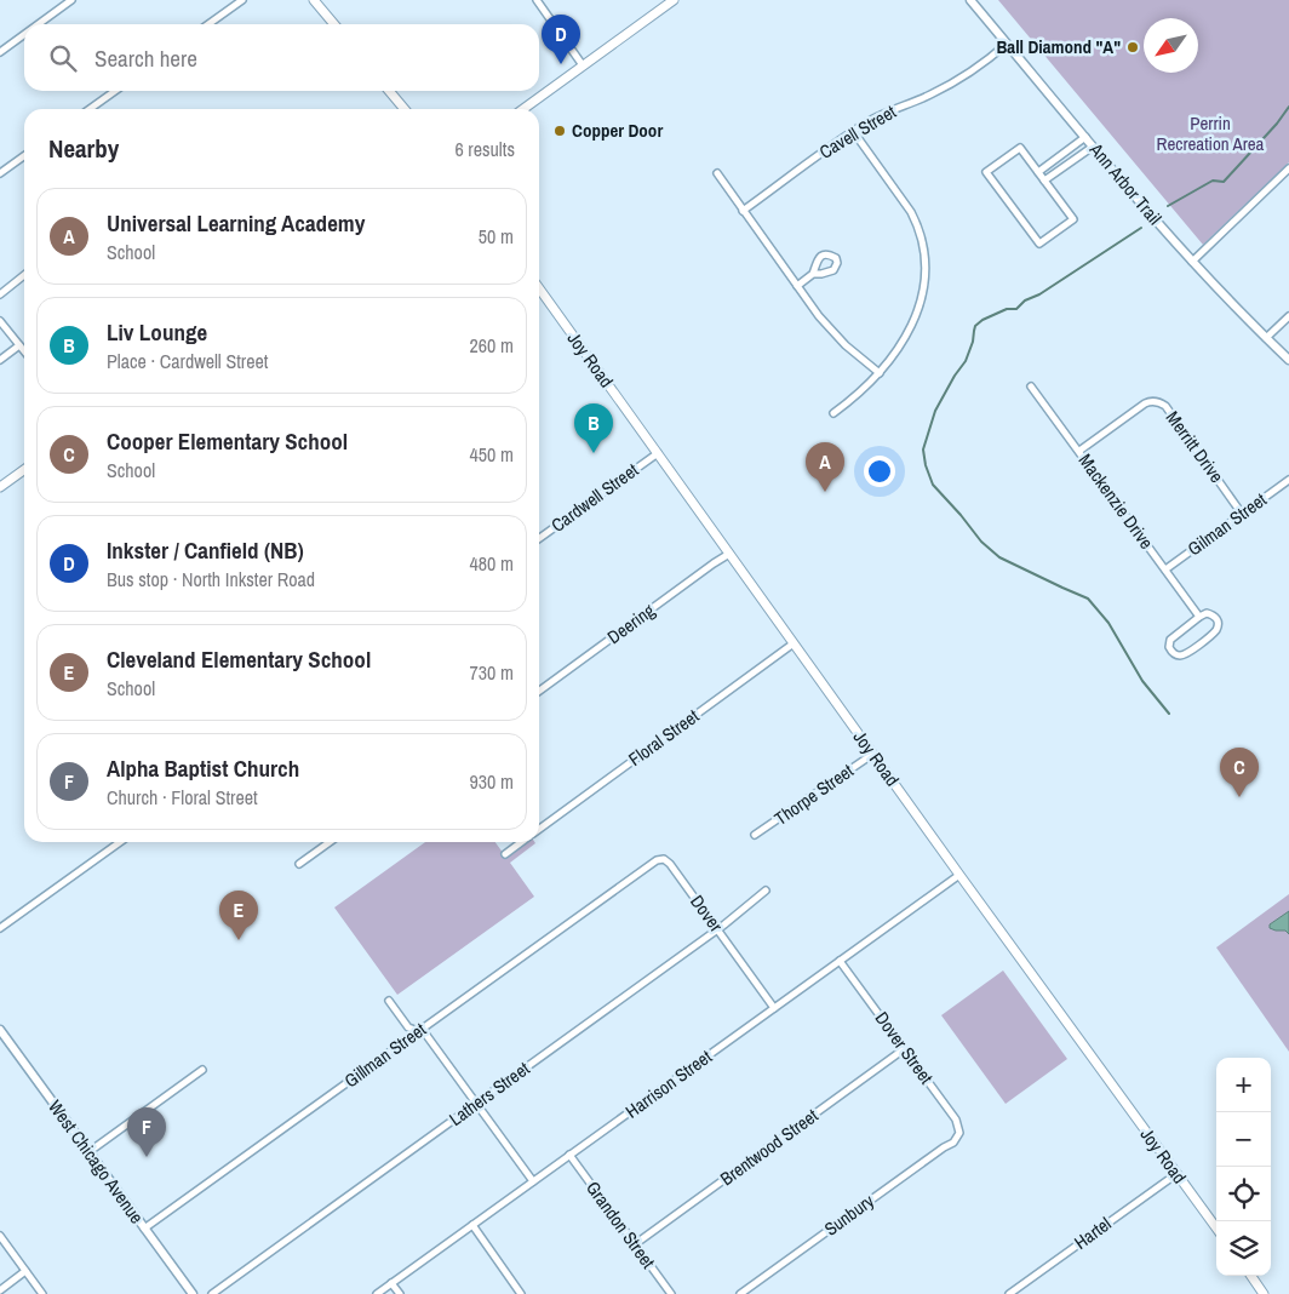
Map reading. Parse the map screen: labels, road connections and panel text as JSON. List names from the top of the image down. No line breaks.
{"streets":{"main road":["Joy Road"],"street":["Cavell Street","Ann Arbor Trail","Merritt Drive","Cardwell Street","Mackenzie Drive","Gilman Street","Deering","Floral Street","Thorpe Street","Dover","Dover Street","Gillman Street","Harrison Street","Lathers Street","Brentwood Street","West Chicago Avenue","Sunbury","Grandon Street","Hartel"]},"crossings":[["Cavell Street","Ann Arbor Trail"],["Joy Road","Cardwell Street"],["Joy Road","Deering"],["Joy Road","Floral Street"],["Joy Road","Thorpe Street"],["Joy Road","Harrison Street"],["Joy Road","Hartel"],["Merritt Drive","Mackenzie Drive"],["Merritt Drive","Gilman Street"],["Mackenzie Drive","Gilman Street"],["Dover","Gillman Street"],["Dover","Harrison Street"],["Dover","Lathers Street"],["Dover Street","Harrison Street"],["Dover Street","Brentwood Street"],["Dover Street","Sunbury"],["Gillman Street","West Chicago Avenue"],["Harrison Street","Grandon Street"],["Brentwood Street","Grandon Street"]],"parks":["Perrin Recreation Area"],"places":["Ball Diamond \"A\"","Copper Door"],"north":"bottom left","page":{"pins":["D","B","A","C","E","F"],"search":"Search here","heading":["Nearby","6 results"],"list":[{"mark":"A","name":"Universal Learning Academy","note":"School","value":"50 m"},{"mark":"B","name":"Liv Lounge","note":"Place · Cardwell Street","value":"260 m"},{"mark":"C","name":"Cooper Elementary School","note":"School","value":"450 m"},{"mark":"D","name":"Inkster / Canfield (NB)","note":"Bus stop · North Inkster Road","value":"480 m"},{"mark":"E","name":"Cleveland Elementary School","note":"School","value":"730 m"},{"mark":"F","name":"Alpha Baptist Church","note":"Church · Floral Street","value":"930 m"}],"map_buttons":["+","−"]}}
